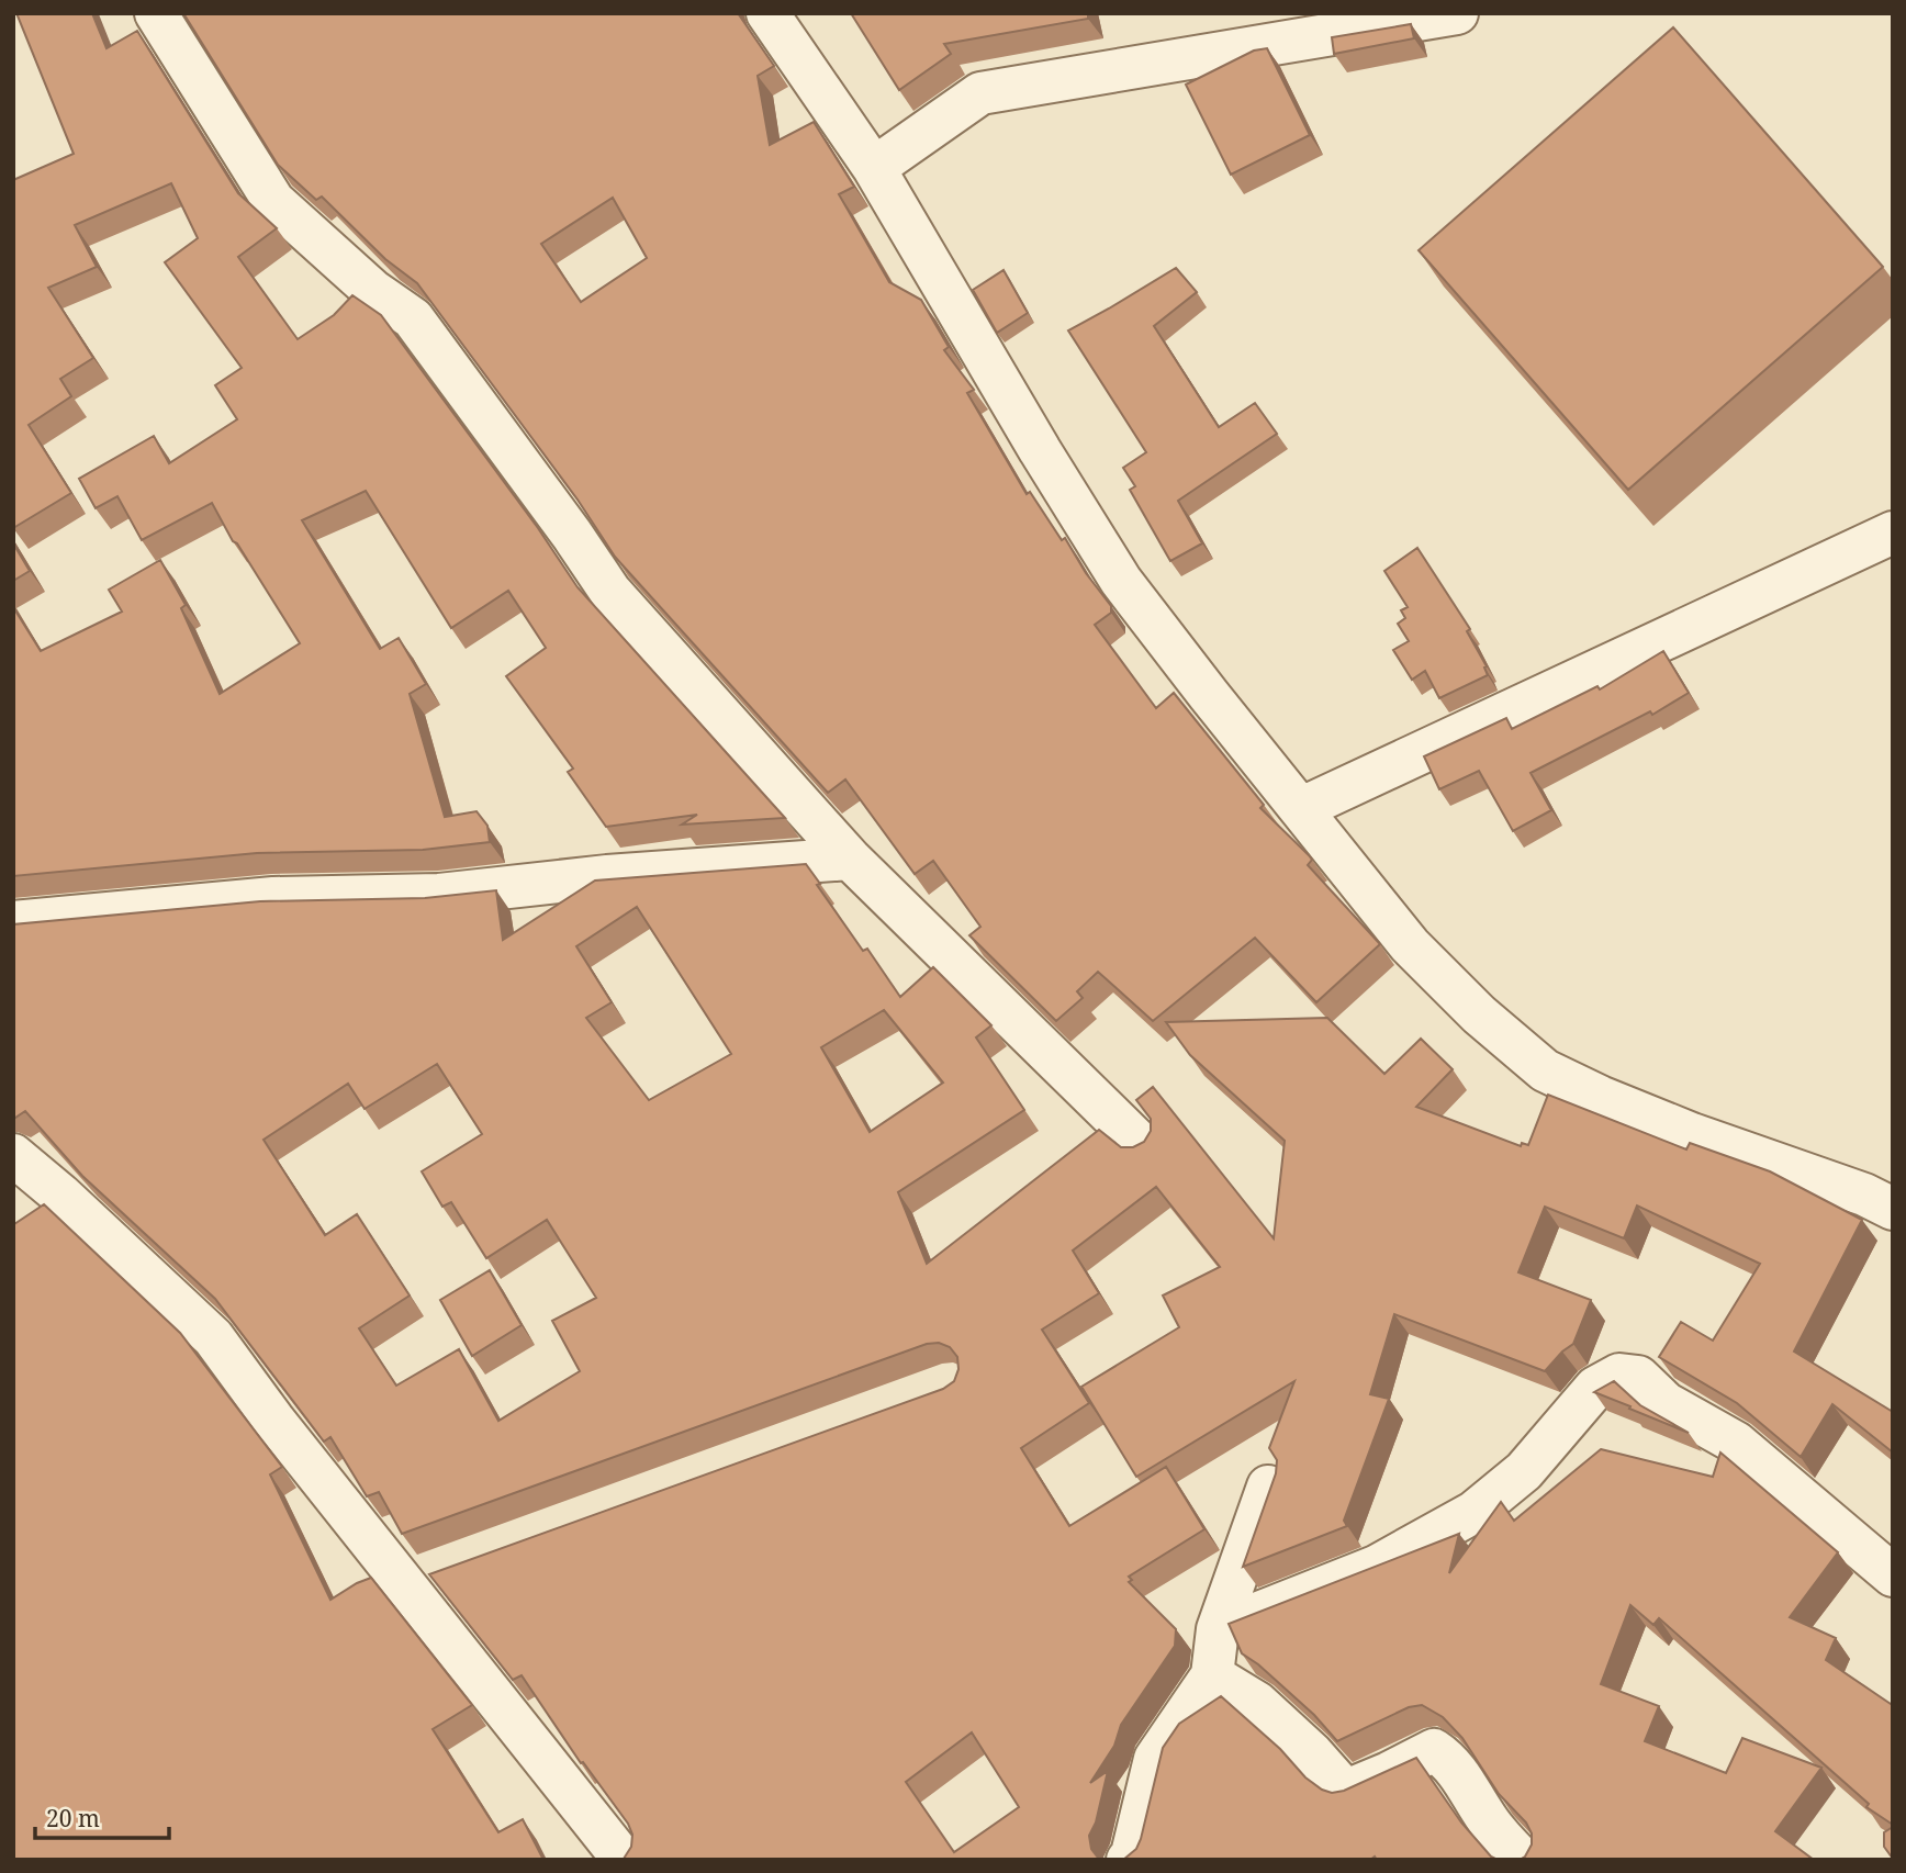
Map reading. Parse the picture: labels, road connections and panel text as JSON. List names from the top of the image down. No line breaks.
{"scale_bar":"20 m"}
